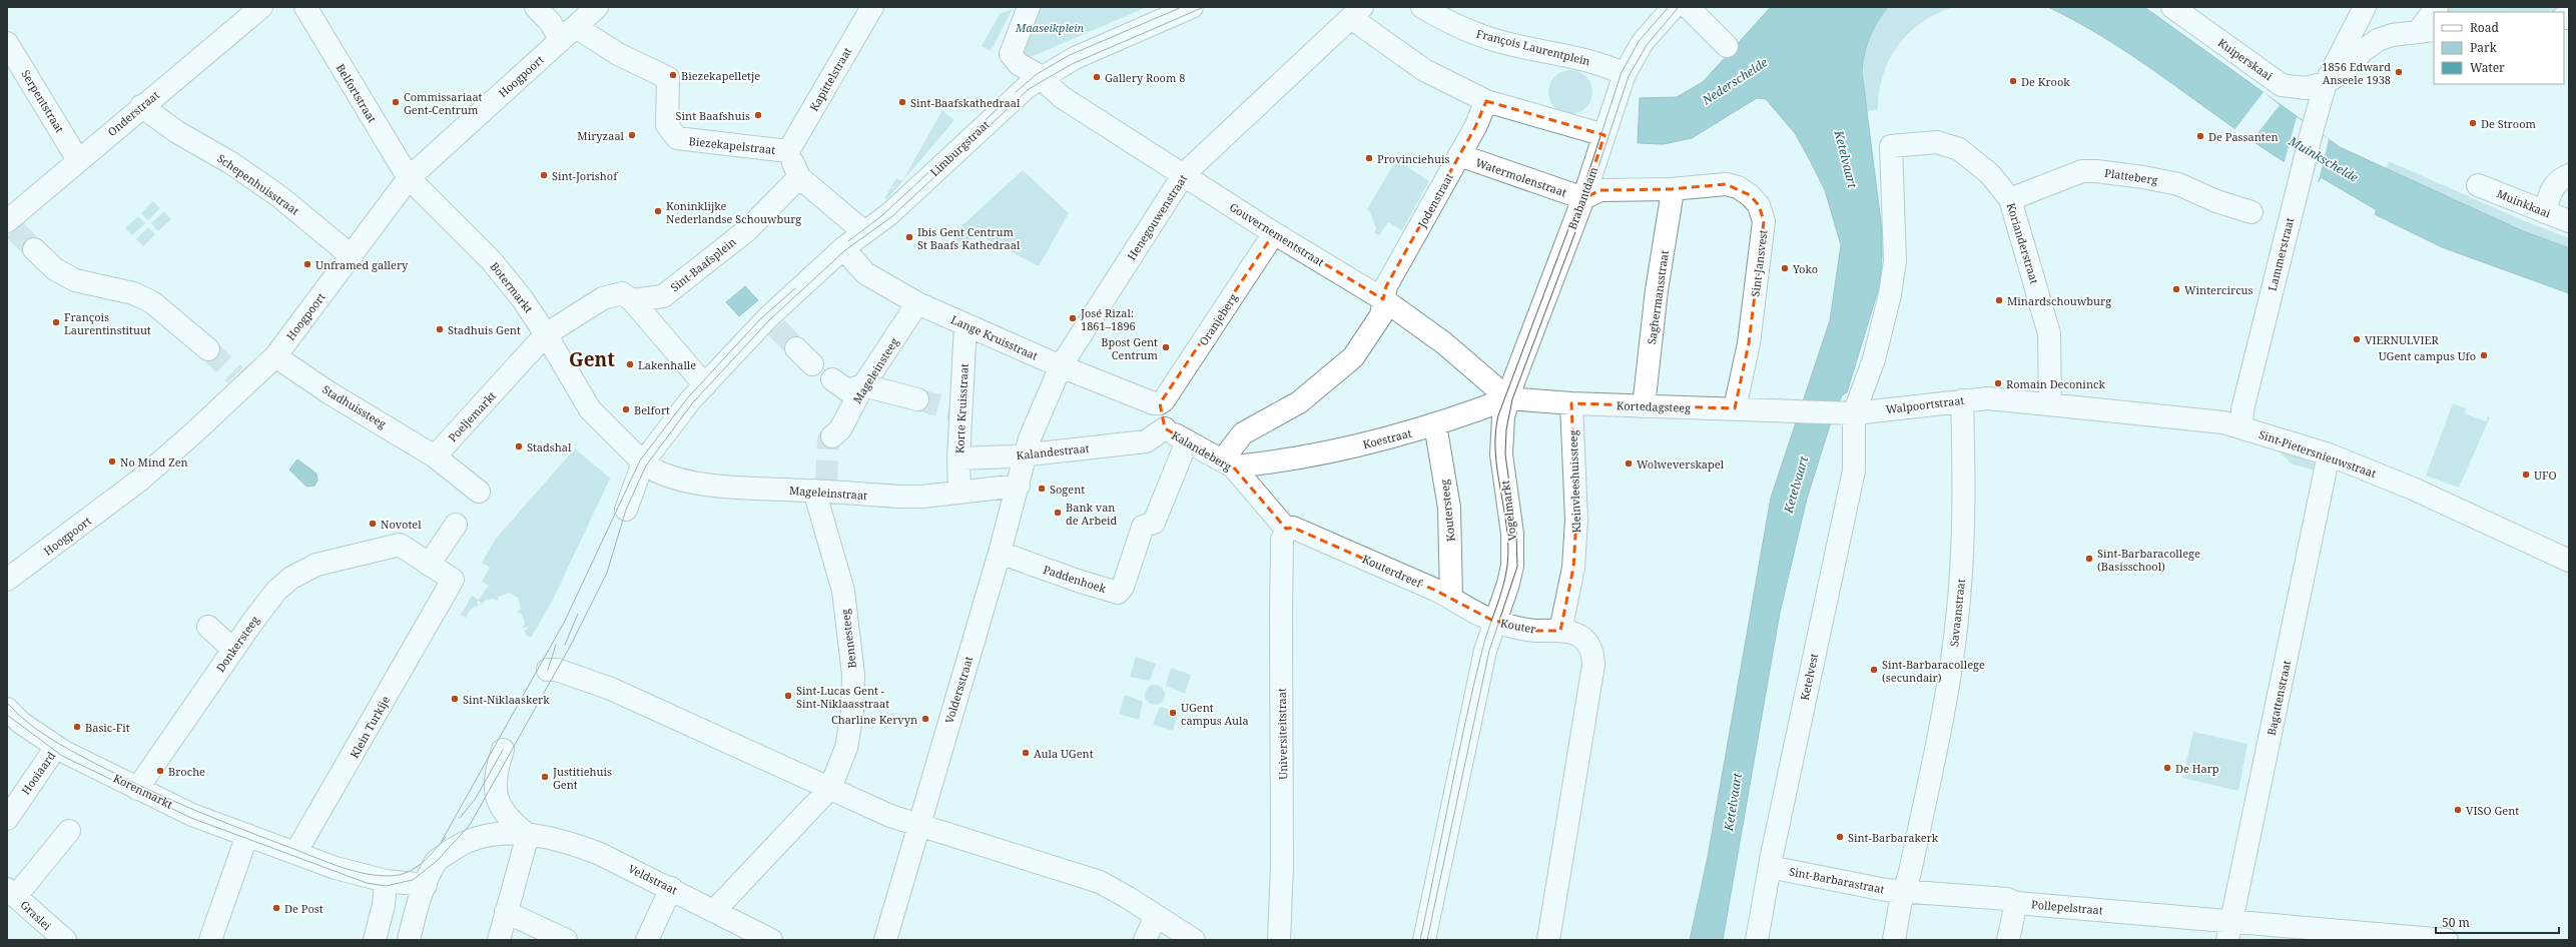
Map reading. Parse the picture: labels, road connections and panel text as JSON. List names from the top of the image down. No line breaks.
{"streets":{"street":["François Laurentplein","Kuiperskaai","Hoogpoort","Kapittelstraat","Belfortstraat","Serpentstraat","Onderstraat","Biezekapelstraat","Limburgstraat","Platteberg","Watermolenstraat","Schepenhuisstraat","Brabantdam","Jodenstraat","Muinkkaai","Henegouwenstraat","Gouvernementstraat","Korianderstraat","Lammerstraat","Sint-Jansvest","Sint-Baafsplein","Botermarkt","Saghermansstraat","Oranjeberg","Lange Kruisstraat","Mageleinsteeg","Walpoortstraat","Stadhuissteeg","Kortedagsteeg","Korte Kruisstraat","Poeljemarkt","Koestraat","Kalandeberg","Kalandestraat","Sint-Pietersnieuwstraat","Kleinvleeshuissteeg","Mageleinstraat","Koutersteeg","Vogelmarkt","Kouterdreef","Paddenhoek","Savaanstraat","Kouter","Bennesteeg","Donkersteeg","Ketelvest","Voldersstraat","Bagattenstraat","Klein Turkije","Universiteitstraat","Hooiaard","Korenmarkt","Veldstraat","Sint-Barbarastraat","Pollepelstraat","Graslei"]},"crossings":[["François Laurentplein","Brabantdam"],["Kuiperskaai","Lammerstraat"],["Hoogpoort","Belfortstraat"],["Hoogpoort","Biezekapelstraat"],["Hoogpoort","Schepenhuisstraat"],["Hoogpoort","Botermarkt"],["Hoogpoort","Stadhuissteeg"],["Kapittelstraat","Biezekapelstraat"],["Belfortstraat","Botermarkt"],["Serpentstraat","Onderstraat"],["Onderstraat","Schepenhuisstraat"],["Limburgstraat","Gouvernementstraat"],["Limburgstraat","Lange Kruisstraat"],["Platteberg","Korianderstraat"],["Watermolenstraat","Brabantdam"],["Watermolenstraat","Jodenstraat"],["Watermolenstraat","Sint-Jansvest"],["Brabantdam","Gouvernementstraat"],["Brabantdam","Sint-Jansvest"],["Brabantdam","Kortedagsteeg"],["Brabantdam","Koestraat"],["Brabantdam","Vogelmarkt"],["Jodenstraat","Gouvernementstraat"],["Jodenstraat","Koestraat"],["Jodenstraat","Kalandeberg"],["Henegouwenstraat","Gouvernementstraat"],["Henegouwenstraat","Lange Kruisstraat"],["Henegouwenstraat","Kalandestraat"],["Henegouwenstraat","Voldersstraat"],["Gouvernementstraat","Oranjeberg"],["Gouvernementstraat","Kortedagsteeg"],["Gouvernementstraat","Koestraat"],["Gouvernementstraat","Vogelmarkt"],["Korianderstraat","Walpoortstraat"],["Korianderstraat","Sint-Pietersnieuwstraat"],["Korianderstraat","Ketelvest"],["Lammerstraat","Sint-Pietersnieuwstraat"],["Sint-Jansvest","Saghermansstraat"],["Sint-Jansvest","Kortedagsteeg"],["Botermarkt","Poeljemarkt"],["Botermarkt","Mageleinstraat"],["Saghermansstraat","Kortedagsteeg"],["Oranjeberg","Lange Kruisstraat"],["Oranjeberg","Kalandeberg"],["Lange Kruisstraat","Mageleinsteeg"],["Lange Kruisstraat","Korte Kruisstraat"],["Lange Kruisstraat","Kalandeberg"],["Walpoortstraat","Kortedagsteeg"],["Walpoortstraat","Sint-Pietersnieuwstraat"],["Walpoortstraat","Savaanstraat"],["Walpoortstraat","Ketelvest"],["Stadhuissteeg","Poeljemarkt"],["Kortedagsteeg","Koestraat"],["Kortedagsteeg","Kleinvleeshuissteeg"],["Kortedagsteeg","Vogelmarkt"],["Korte Kruisstraat","Kalandestraat"],["Korte Kruisstraat","Mageleinstraat"],["Koestraat","Kalandeberg"],["Koestraat","Koutersteeg"],["Koestraat","Vogelmarkt"],["Kalandeberg","Kalandestraat"],["Kalandeberg","Kouterdreef"],["Kalandeberg","Paddenhoek"],["Kalandeberg","Universiteitstraat"],["Kalandestraat","Voldersstraat"],["Sint-Pietersnieuwstraat","Bagattenstraat"],["Kleinvleeshuissteeg","Kouter"],["Mageleinstraat","Bennesteeg"],["Mageleinstraat","Voldersstraat"],["Koutersteeg","Kouterdreef"],["Vogelmarkt","Kouterdreef"],["Vogelmarkt","Kouter"],["Kouterdreef","Kouter"],["Kouterdreef","Universiteitstraat"],["Paddenhoek","Voldersstraat"],["Savaanstraat","Sint-Barbarastraat"],["Savaanstraat","Pollepelstraat"],["Bennesteeg","Veldstraat"],["Donkersteeg","Klein Turkije"],["Donkersteeg","Korenmarkt"],["Ketelvest","Sint-Barbarastraat"],["Bagattenstraat","Pollepelstraat"],["Klein Turkije","Korenmarkt"],["Hooiaard","Korenmarkt"],["Korenmarkt","Veldstraat"],["Sint-Barbarastraat","Pollepelstraat"]],"districts":["Gent"],"water":["Nederschelde","Ketelvaart","Muinkschelde"],"parks":["Maaseikplein"],"places":["1856 Edward Anseele 1938","Biezekapelletje","Gallery Room 8","De Krook","Commissariaat Gent-Centrum","Sint-Baafskathedraal","Sint Baafshuis","De Stroom","Miryzaal","De Passanten","Provinciehuis","Sint-Jorishof","Koninklijke Nederlandse Schouwburg","Ibis Gent Centrum St Baafs Kathedraal","Unframed gallery","Yoko","Wintercircus","Minardschouwburg","José Rizal: 1861–1896","François Laurentinstituut","Stadhuis Gent","VIERNULVIER","Bpost Gent Centrum","UGent campus Ufo","Lakenhalle","Romain Deconinck","Belfort","Stadshal","No Mind Zen","Wolweverskapel","UFO","Sogent","Bank van de Arbeid","Novotel","Sint-Barbaracollege (Basisschool)","Sint-Barbaracollege (secundair)","Sint-Lucas Gent - Sint-Niklaasstraat","Sint-Niklaaskerk","UGent campus Aula","Charline Kervyn","Basic-Fit","Aula UGent","De Harp","Broche","Justitiehuis Gent","VISO Gent","Sint-Barbarakerk","De Post"],"legend":["Road","Park","Water"],"scale_bar":"50 m"}
